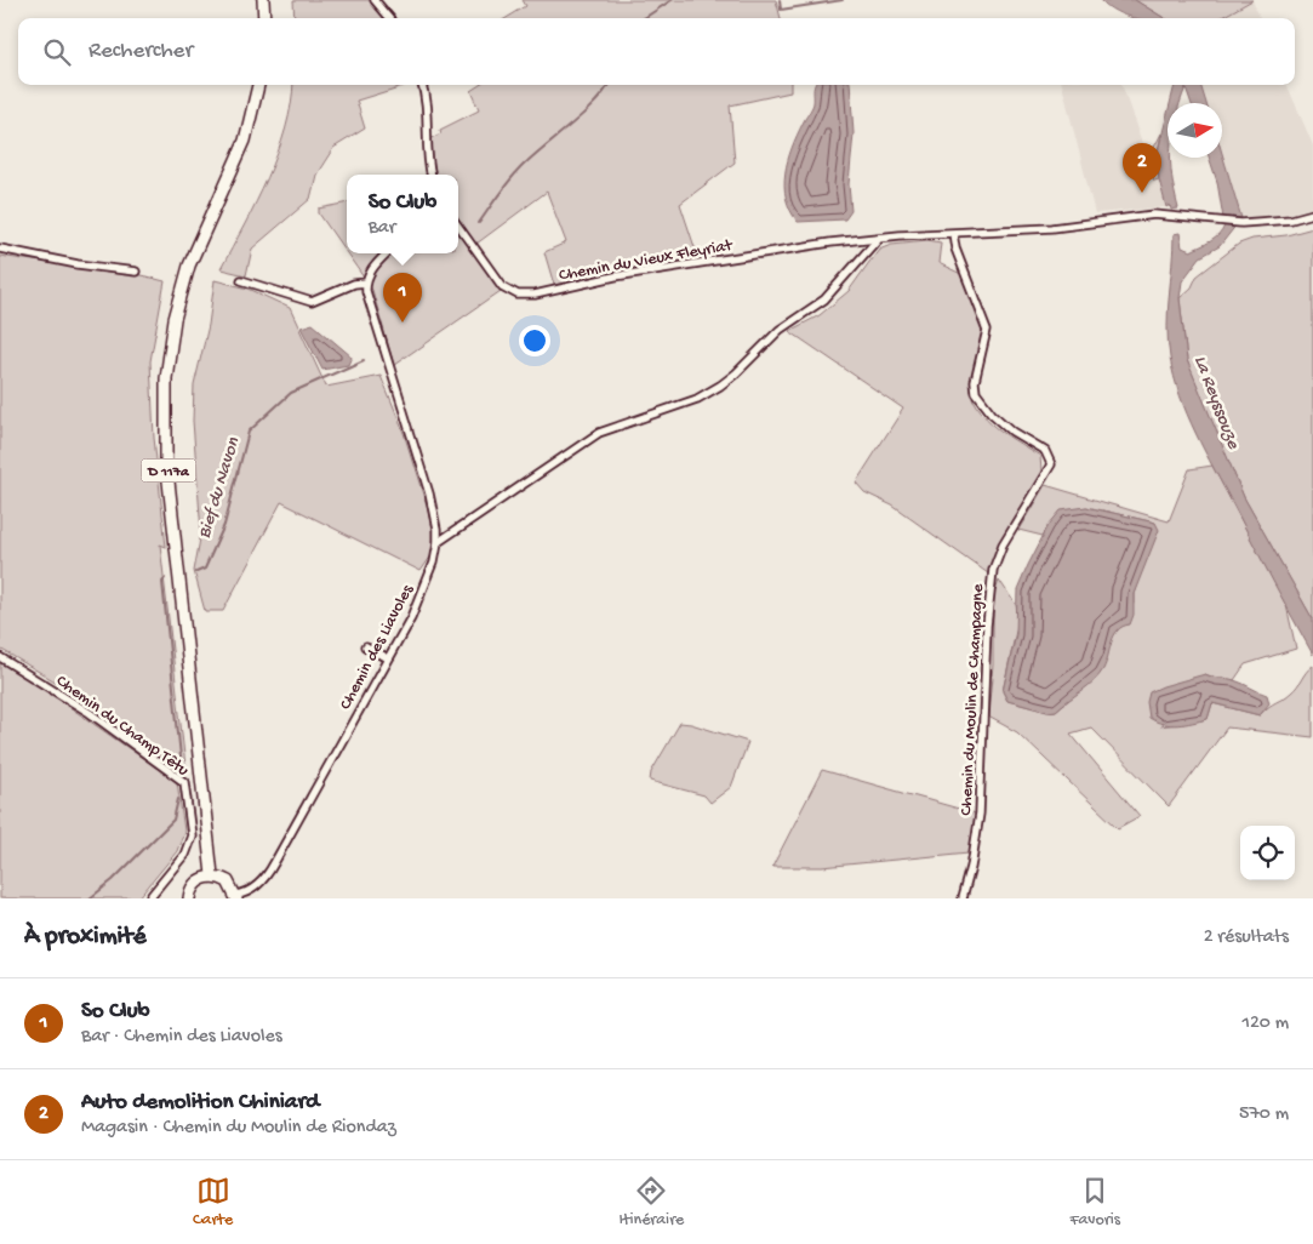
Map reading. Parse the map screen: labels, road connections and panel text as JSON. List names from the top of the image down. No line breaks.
{"streets":{"main road":["D 117a"],"street":["Chemin du Vieux Fleyriat","Chemin des Liavoles","Chemin du Moulin de Champagne","Chemin du Champ Têtu"]},"crossings":[["Chemin du Vieux Fleyriat","Chemin du Moulin de Champagne"]],"water":["La Reyssouze","Bief du Navon"],"north":"right","page":{"search":"Rechercher","pins":["2","1"],"popup":["So Club","Bar"],"heading":["À proximité","2 résultats"],"list":[{"mark":"1","name":"So Club","note":"Bar · Chemin des Liavoles","value":"120 m"},{"mark":"2","name":"Auto demolition Chiniard","note":"Magasin · Chemin du Moulin de Riondaz","value":"570 m"}],"nav":["Carte","Itinéraire","Favoris"]}}
